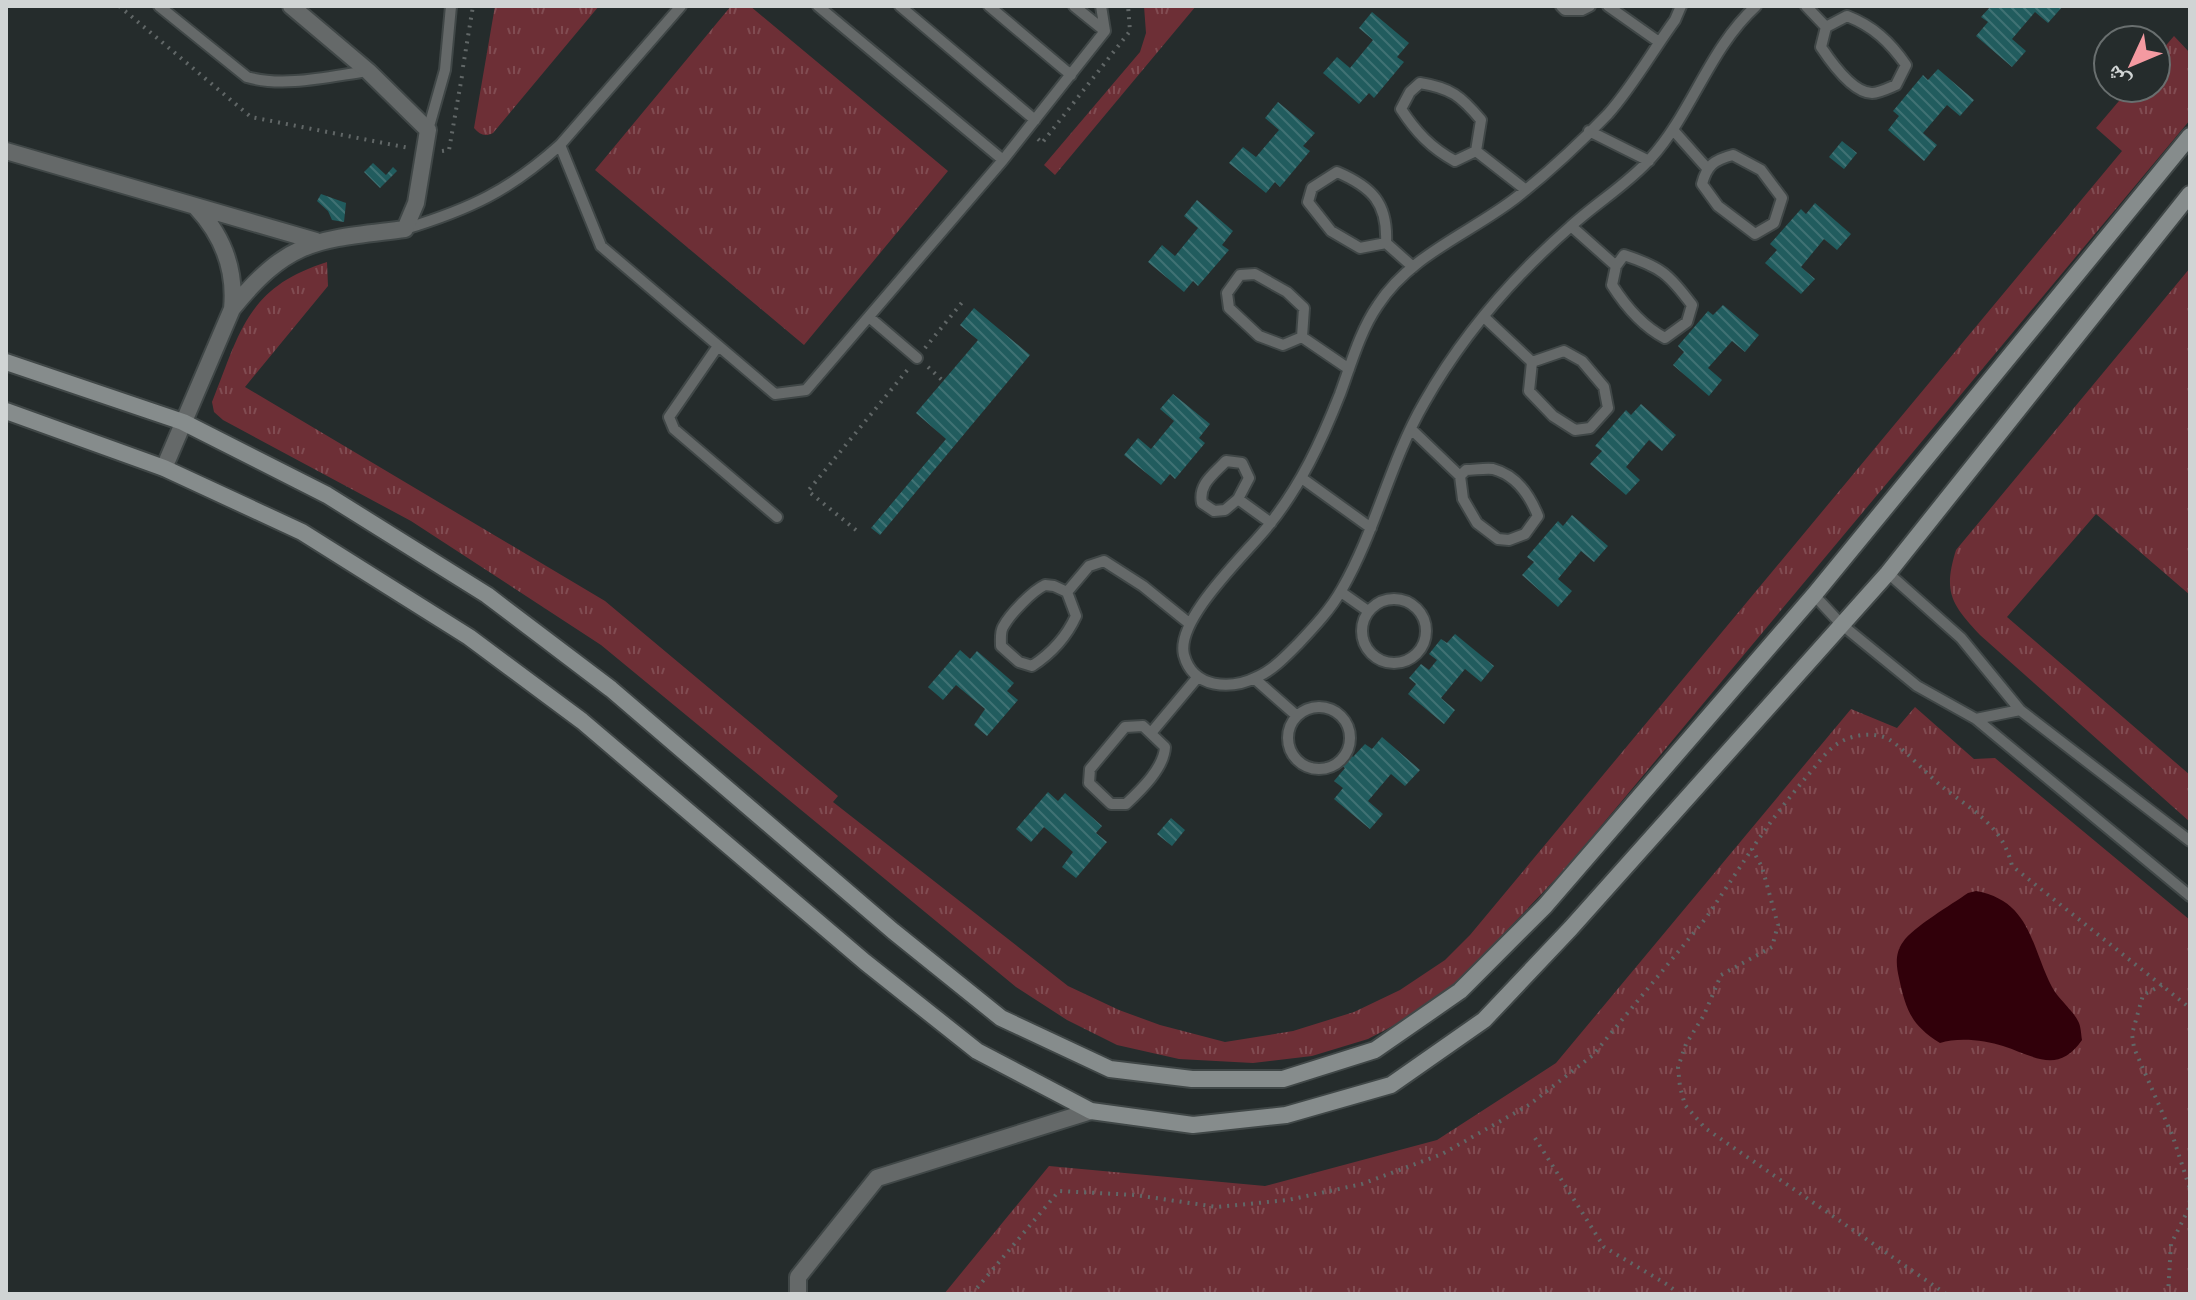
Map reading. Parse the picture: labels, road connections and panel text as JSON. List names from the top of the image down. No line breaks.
{"north":"bottom left"}
